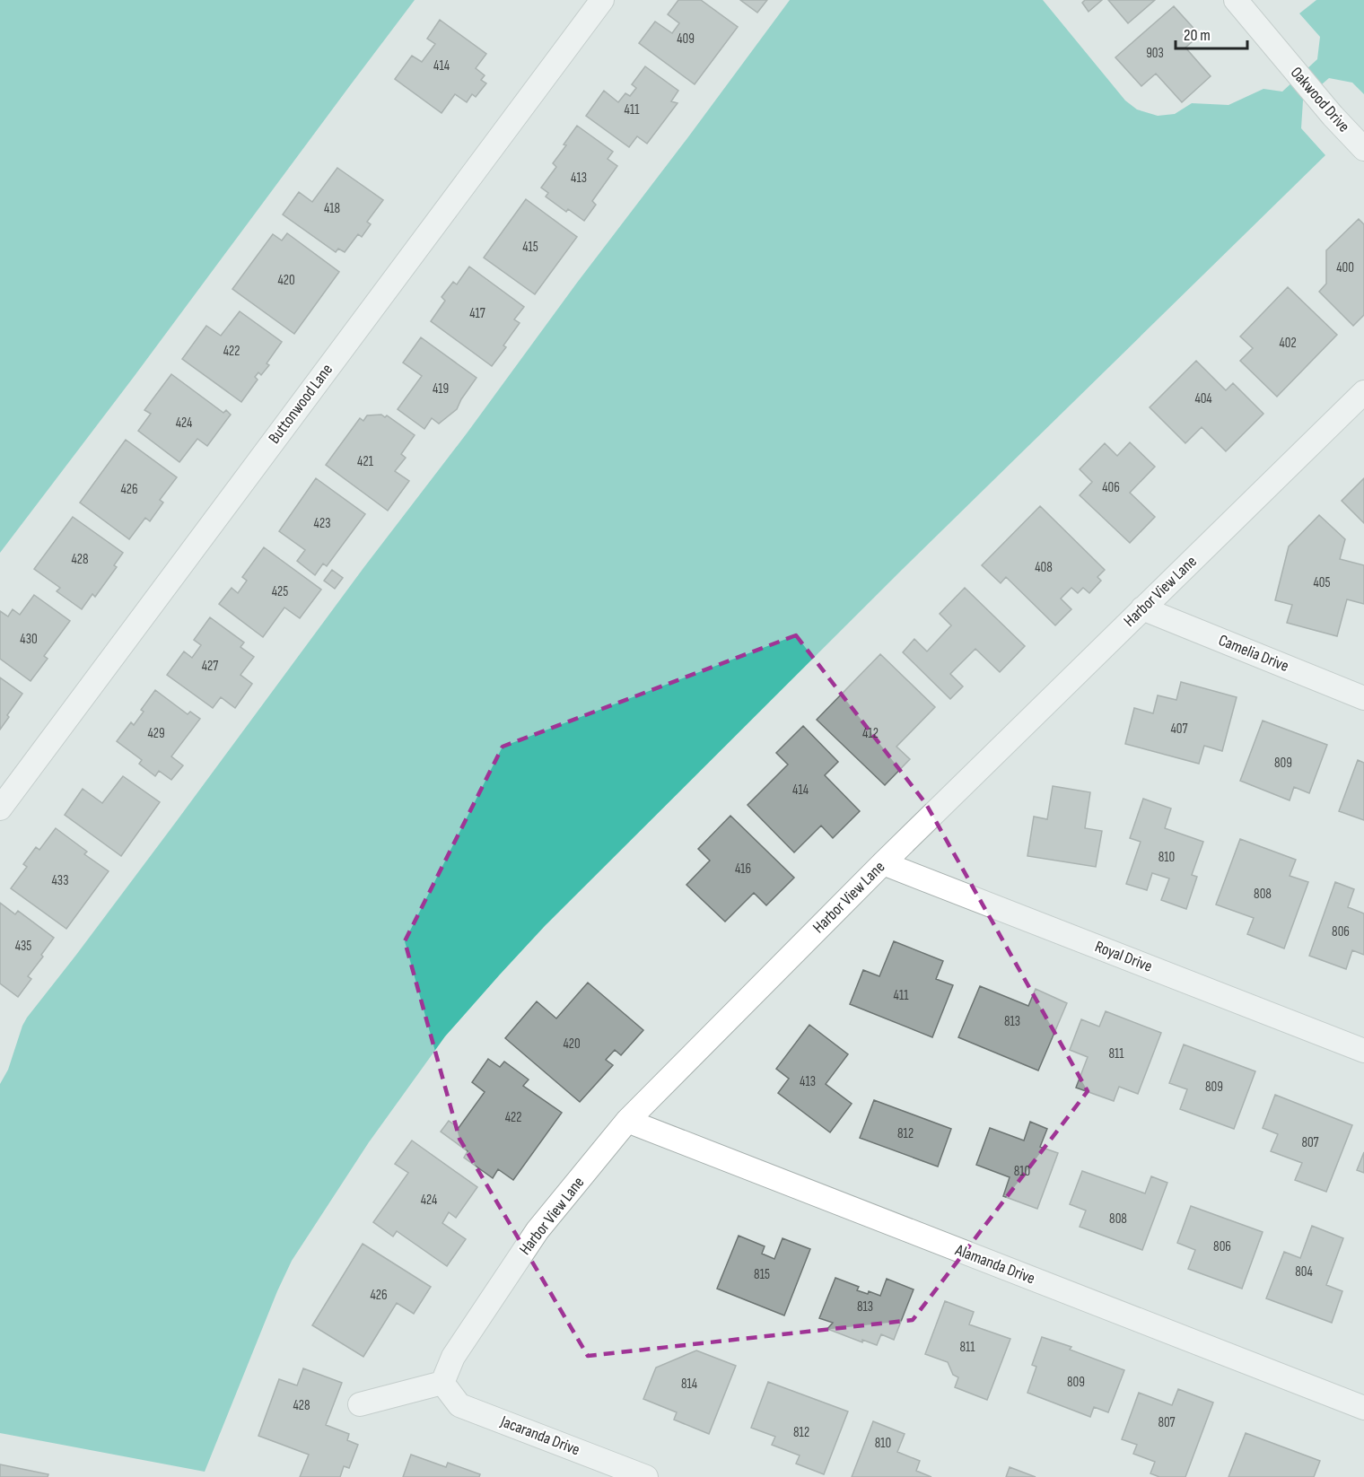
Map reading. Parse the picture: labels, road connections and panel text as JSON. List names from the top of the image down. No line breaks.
{"streets":{"street":["Oakwood Drive","Buttonwood Lane","Harbor View Lane","Camelia Drive","Royal Drive","Alamanda Drive","Jacaranda Drive"]},"crossings":[["Harbor View Lane","Camelia Drive"],["Harbor View Lane","Royal Drive"],["Harbor View Lane","Alamanda Drive"],["Harbor View Lane","Jacaranda Drive"]],"house_numbers":["409","903","414","411","413","418","415","400","420","417","402","422","419","404","424","421","406","426","423","428","408","405","425","430","427","407","429","412","809","414","810","416","433","808","806","435","411","813","420","811","413","809","422","812","807","810","424","808","806","804","815","426","813","811","809","814","428","807","812","810"],"scale_bar":"20 m"}
